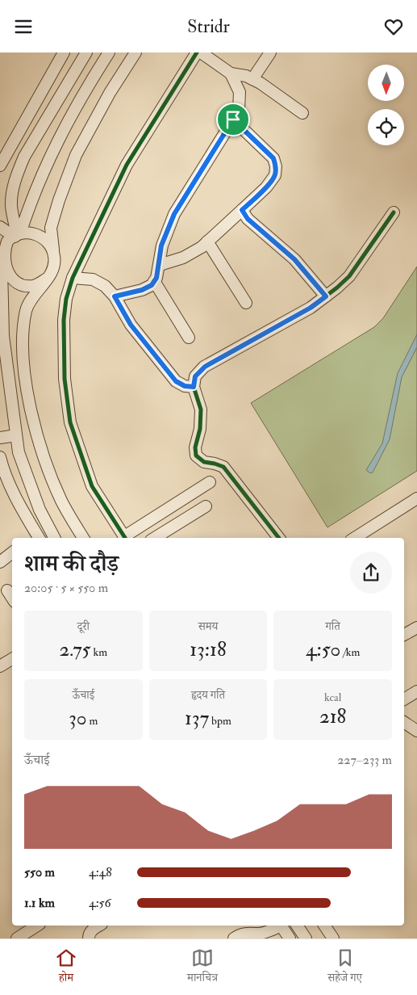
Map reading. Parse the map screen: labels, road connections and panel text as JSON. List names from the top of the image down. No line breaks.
{"north":"bottom","page":{"header":"Stridr","heading":["शाम की दौड़","20:05 · 5 × 550 m"],"stats":[["दूरी","2.75 km"],["समय","13:18"],["गति","4:50 /km"],["ऊँचाई","30 m"],["हृदय गति","137 bpm"],["kcal","218"]],"chart":["ऊँचाई","227–233 m"],"list":[{"name":"550 m","note":"4:48"},{"name":"1.1 km","note":"4:56"}],"tabs":["होम","मानचित्र","सहेजे गए"]}}
